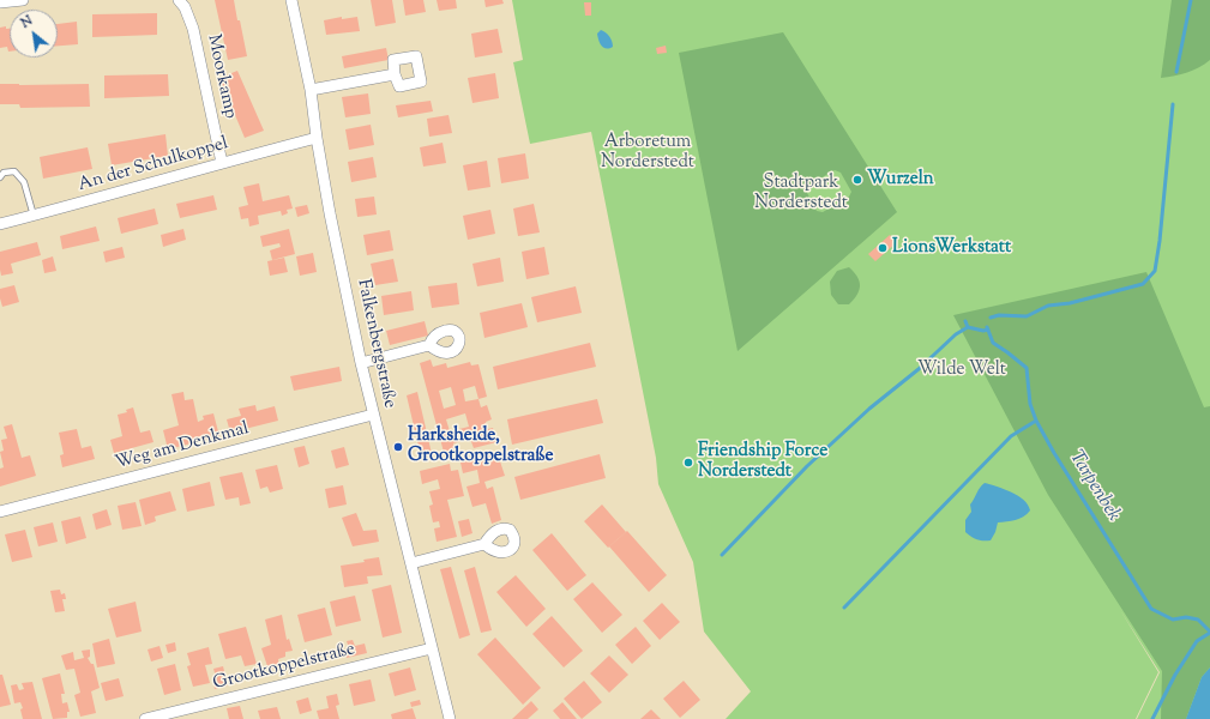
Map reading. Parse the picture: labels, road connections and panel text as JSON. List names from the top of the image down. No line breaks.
{"streets":{"street":["Moorkamp","An der Schulkoppel","Falkenbergstraße","Weg am Denkmal","Grootkoppelstraße"]},"crossings":[["Moorkamp","An der Schulkoppel"],["An der Schulkoppel","Falkenbergstraße"],["Falkenbergstraße","Weg am Denkmal"],["Falkenbergstraße","Grootkoppelstraße"]],"water":["Tarpenbek"],"parks":["Arboretum Norderstedt","Stadtpark Norderstedt","Wilde Welt"],"places":["Wurzeln","LionsWerkstatt","Harksheide, Grootkoppelstraße","Friendship Force Norderstedt"],"north":"top left"}
